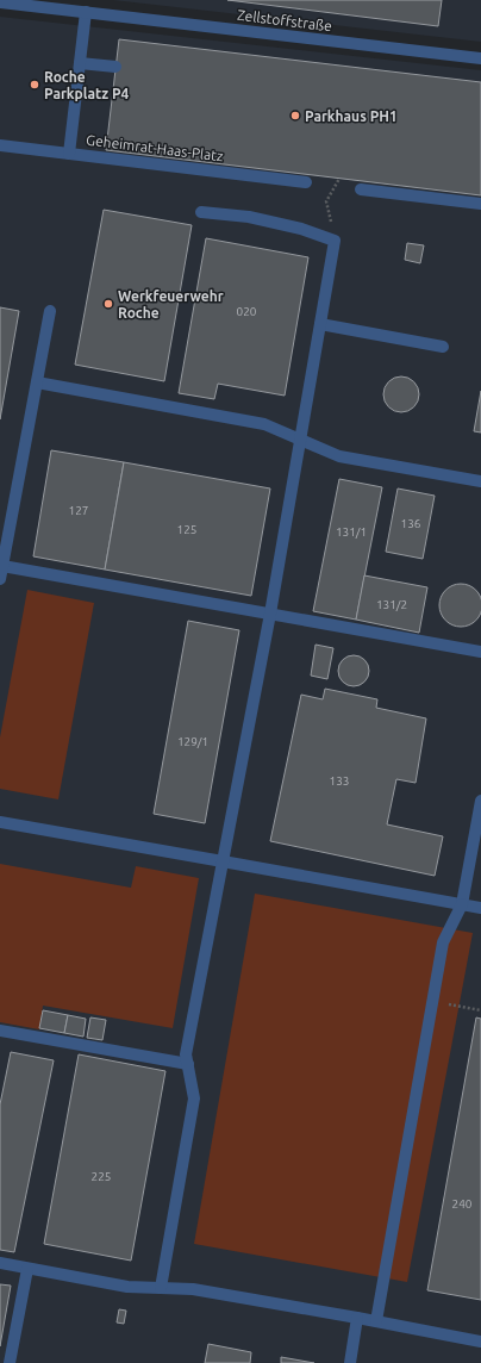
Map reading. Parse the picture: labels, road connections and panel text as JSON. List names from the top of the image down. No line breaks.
{"streets":{"street":["Zellstoffstraße","Geheimrat-Haas-Platz"]},"places":["Roche Parkplatz P4","Parkhaus PH1","Werkfeuerwehr Roche"],"house_numbers":["020","127","136","125","131/1","131/2","129/1","133","225","240"]}
